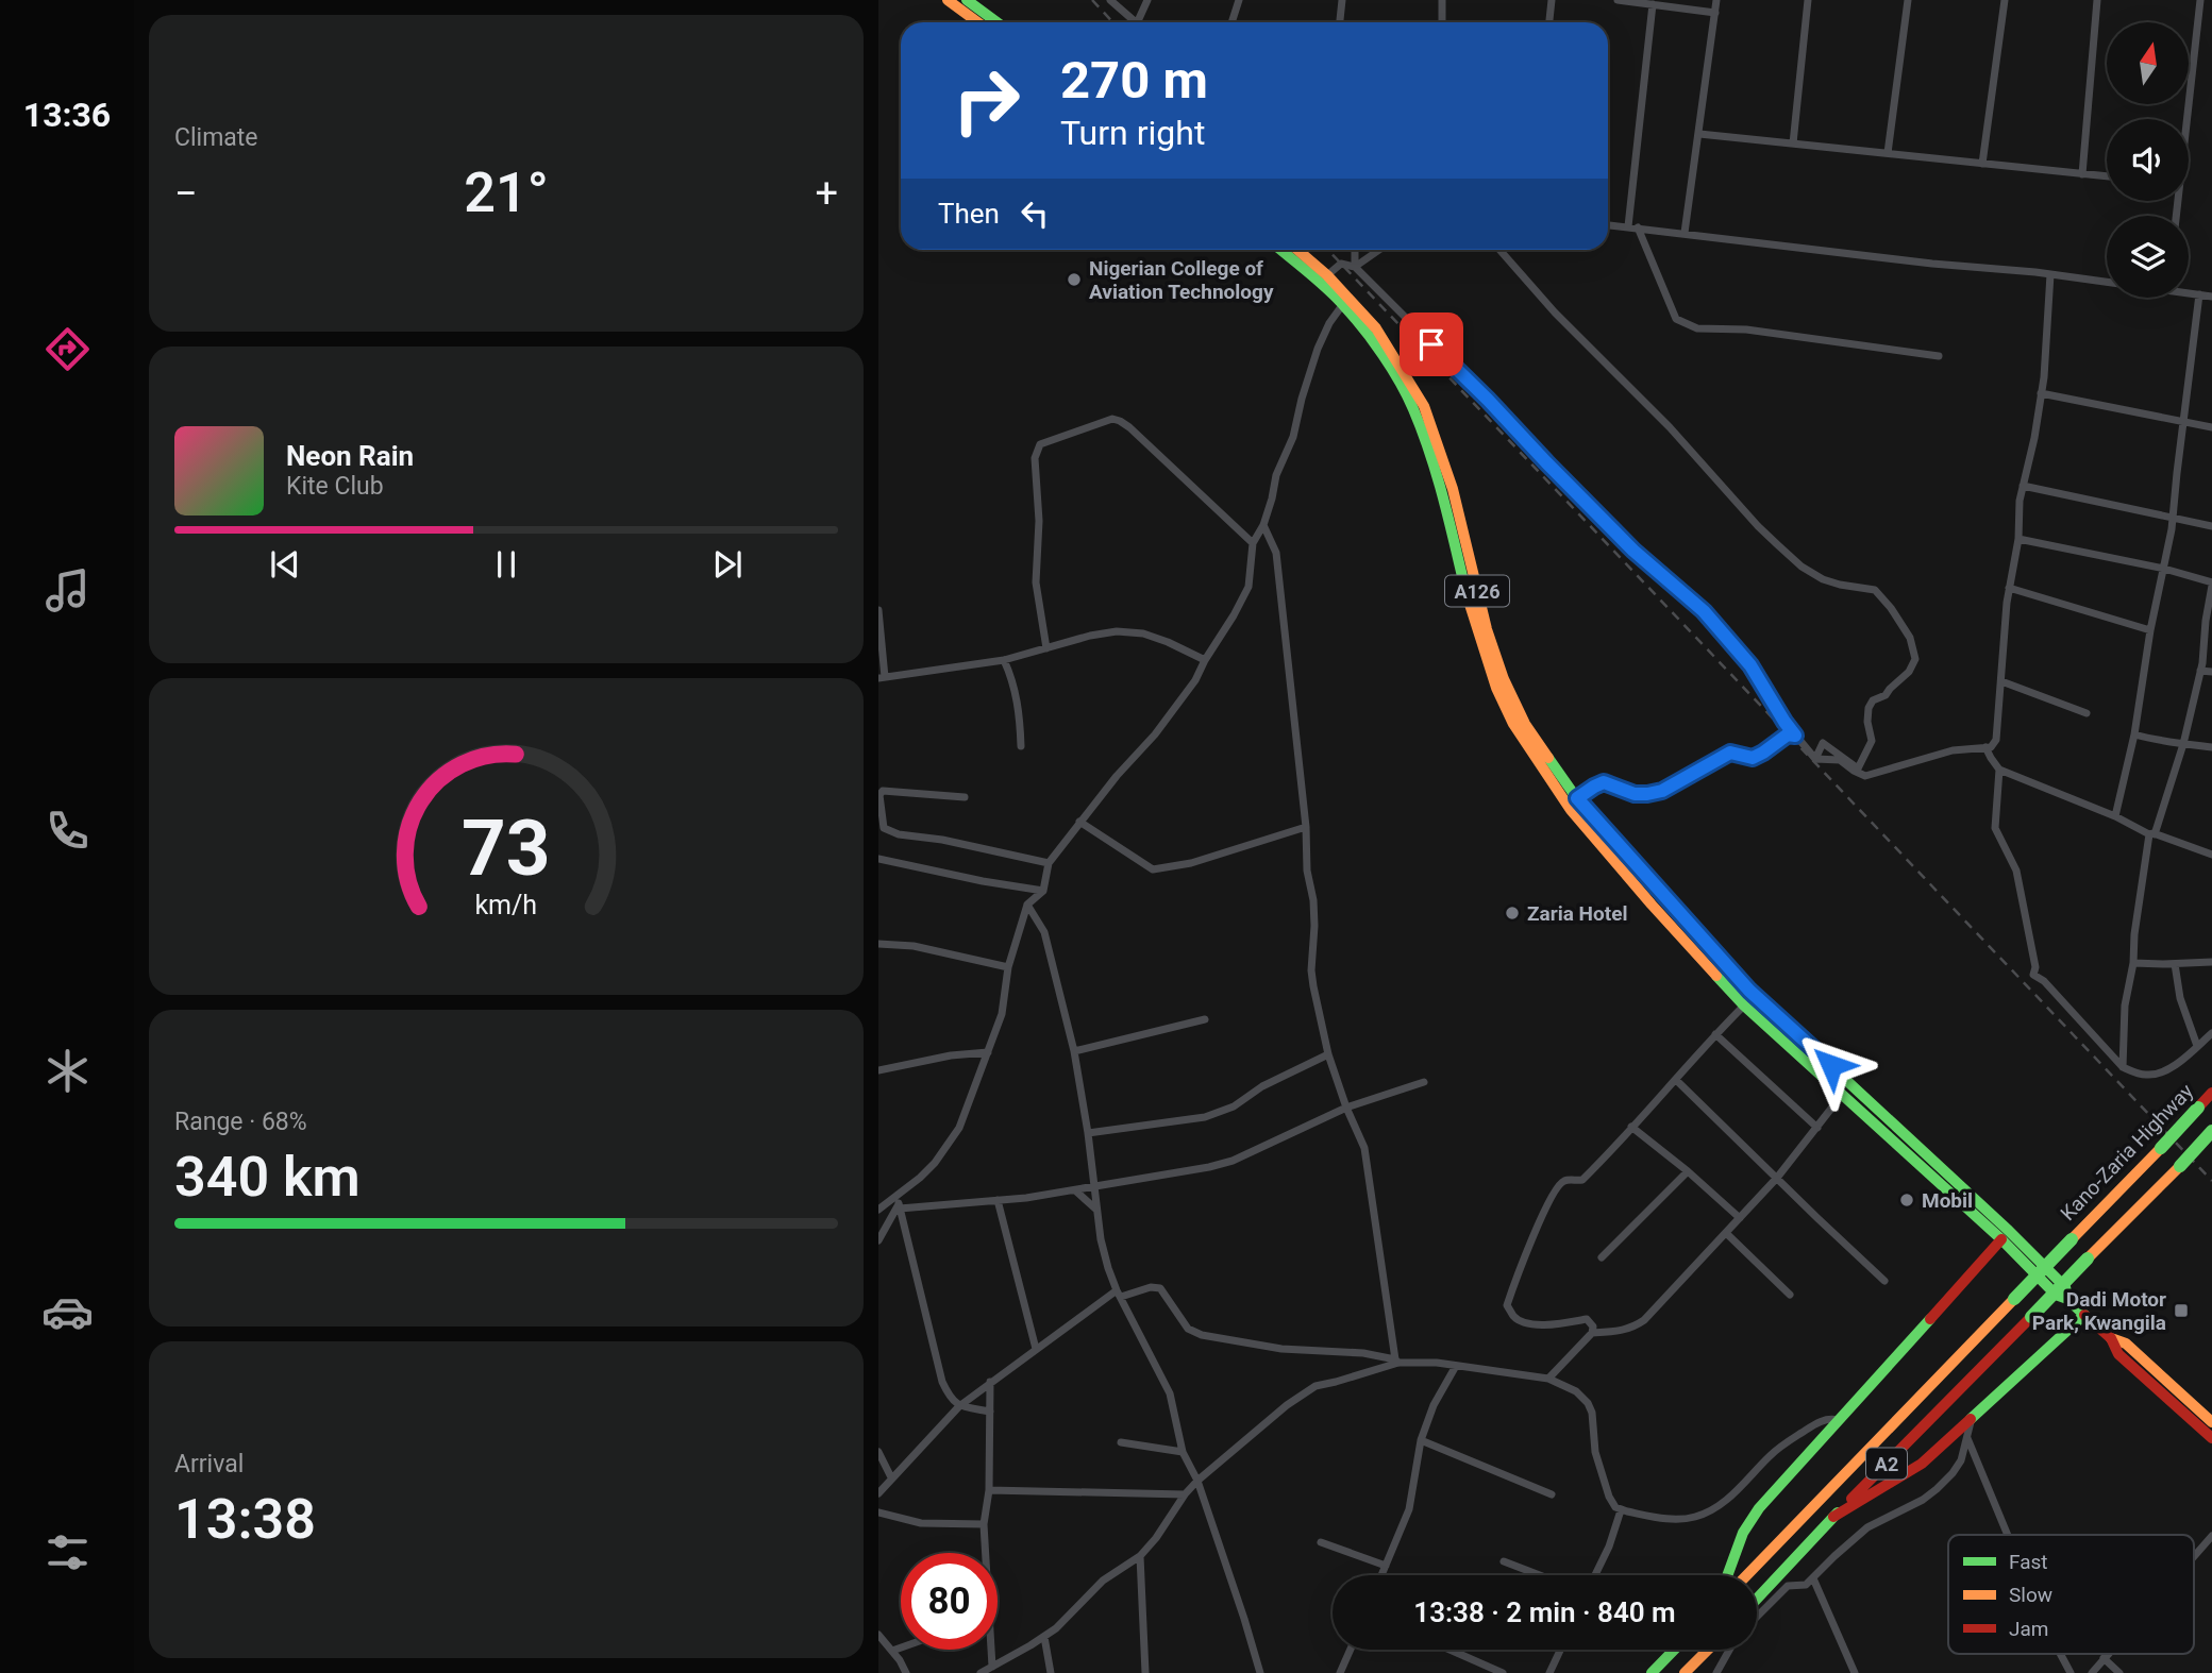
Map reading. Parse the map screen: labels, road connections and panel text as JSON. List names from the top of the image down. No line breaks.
{"streets":{"main road":["A126","Kano-Zaria Highway","A2"]},"crossings":[["Kano-Zaria Highway","A2"]],"places":{"other":["Nigerian College of Aviation Technology","Zaria Hotel","Mobil"],"transit":["Dadi Motor Park, Kwangila"]},"legend":["Fast","Slow","Jam"],"north":"top","page":{"tabs":"13:36","tile":["Climate",["Range · 68%","340 km"],["Arrival","13:38"]],"turn":["270 m","Turn right"],"heat":["−","21°","+"],"then":"Then","song":["Neon Rain","Kite Club"],"limit":"80","trip":"13:38 · 2 min · 840 m","gauge":["73","km/h"]}}
